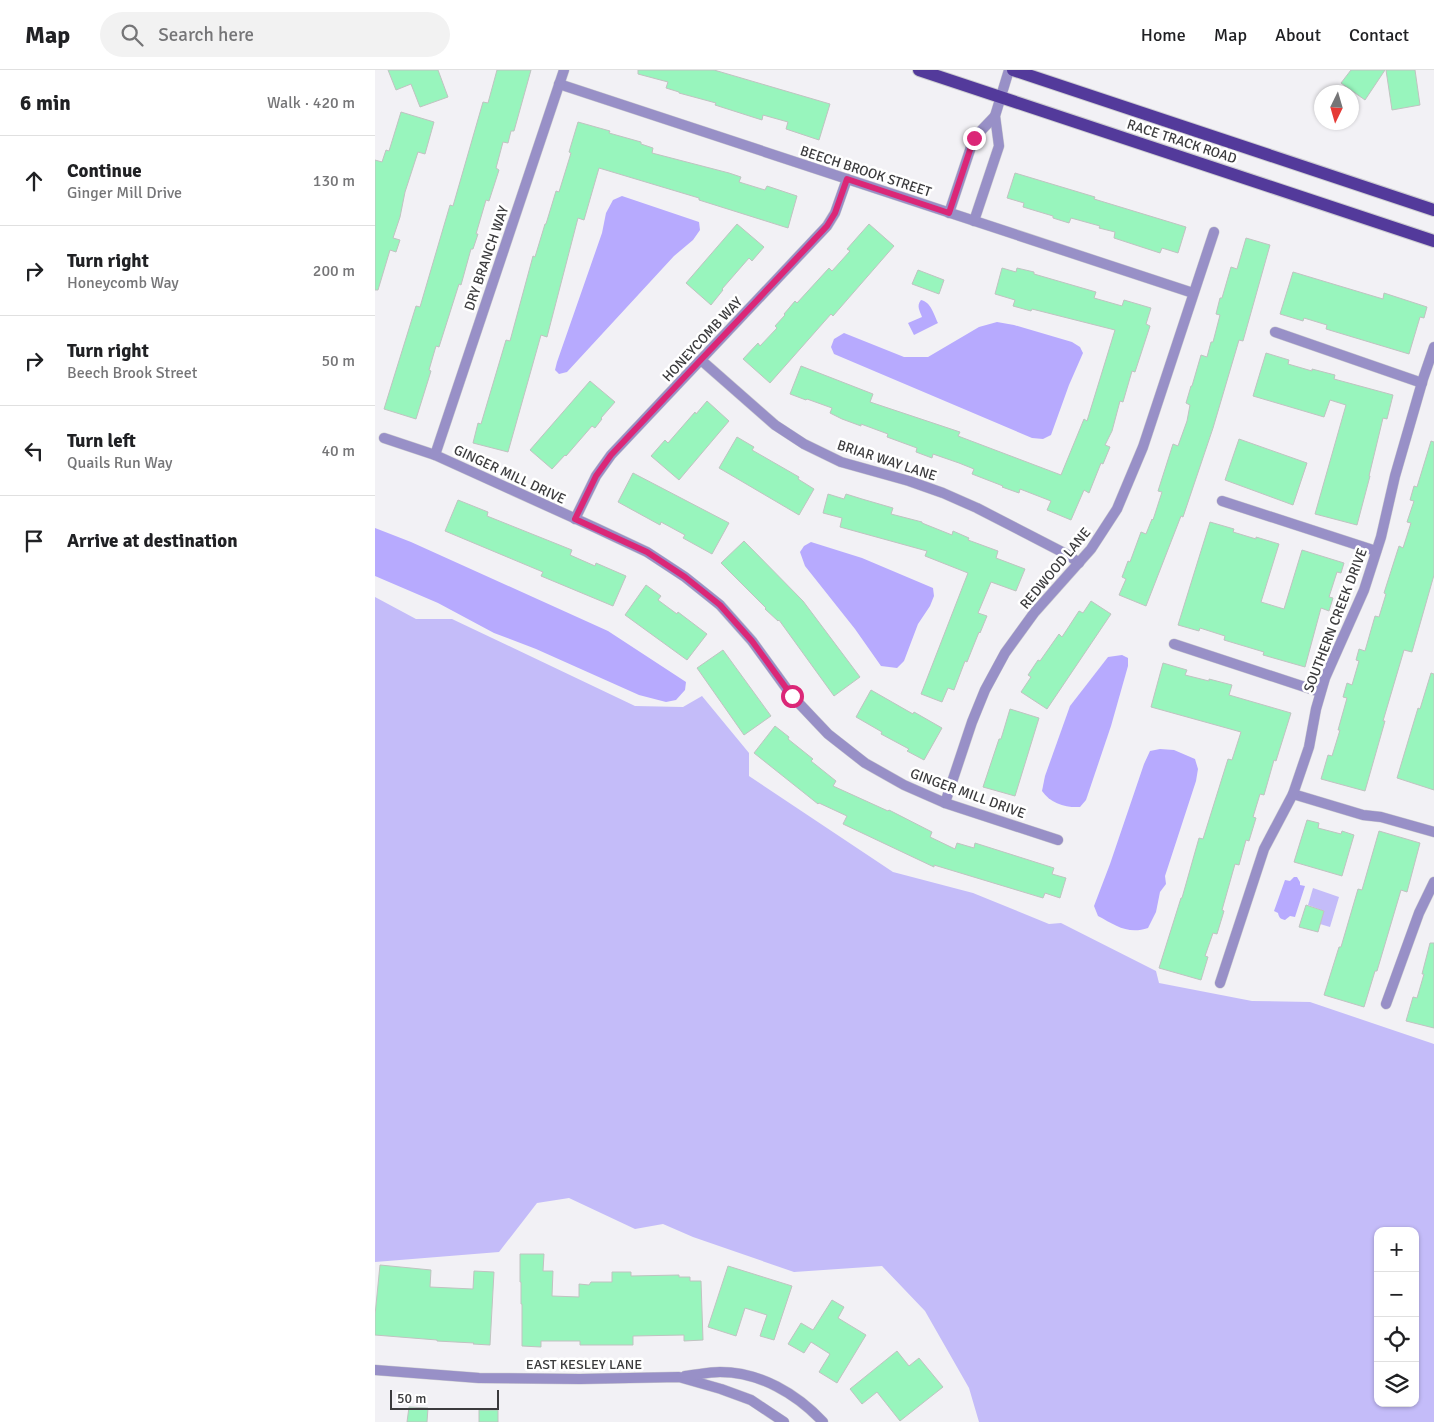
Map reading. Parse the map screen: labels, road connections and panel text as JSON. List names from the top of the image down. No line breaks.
{"streets":{"main road":["RACE TRACK ROAD"],"street":["BEECH BROOK STREET","DRY BRANCH WAY","HONEYCOMB WAY","BRIAR WAY LANE","GINGER MILL DRIVE","REDWOOD LANE","SOUTHERN CREEK DRIVE","EAST KESLEY LANE"]},"crossings":[["BEECH BROOK STREET","DRY BRANCH WAY"],["BEECH BROOK STREET","HONEYCOMB WAY"],["BEECH BROOK STREET","REDWOOD LANE"],["DRY BRANCH WAY","GINGER MILL DRIVE"],["HONEYCOMB WAY","BRIAR WAY LANE"],["HONEYCOMB WAY","GINGER MILL DRIVE"],["BRIAR WAY LANE","REDWOOD LANE"],["GINGER MILL DRIVE","REDWOOD LANE"]],"scale_bar":"50 m","north":"bottom","page":{"header":"Map","search":"Search here","nav":["Home","Map","About","Contact"],"heading":["6 min","Walk · 420 m"],"list":[["Continue","Ginger Mill Drive","130 m"],["Turn right","Honeycomb Way","200 m"],["Turn right","Beech Brook Street","50 m"],["Turn left","Quails Run Way","40 m"],"Arrive at destination"],"map_buttons":["+","−"],"scale":"50 m"}}
